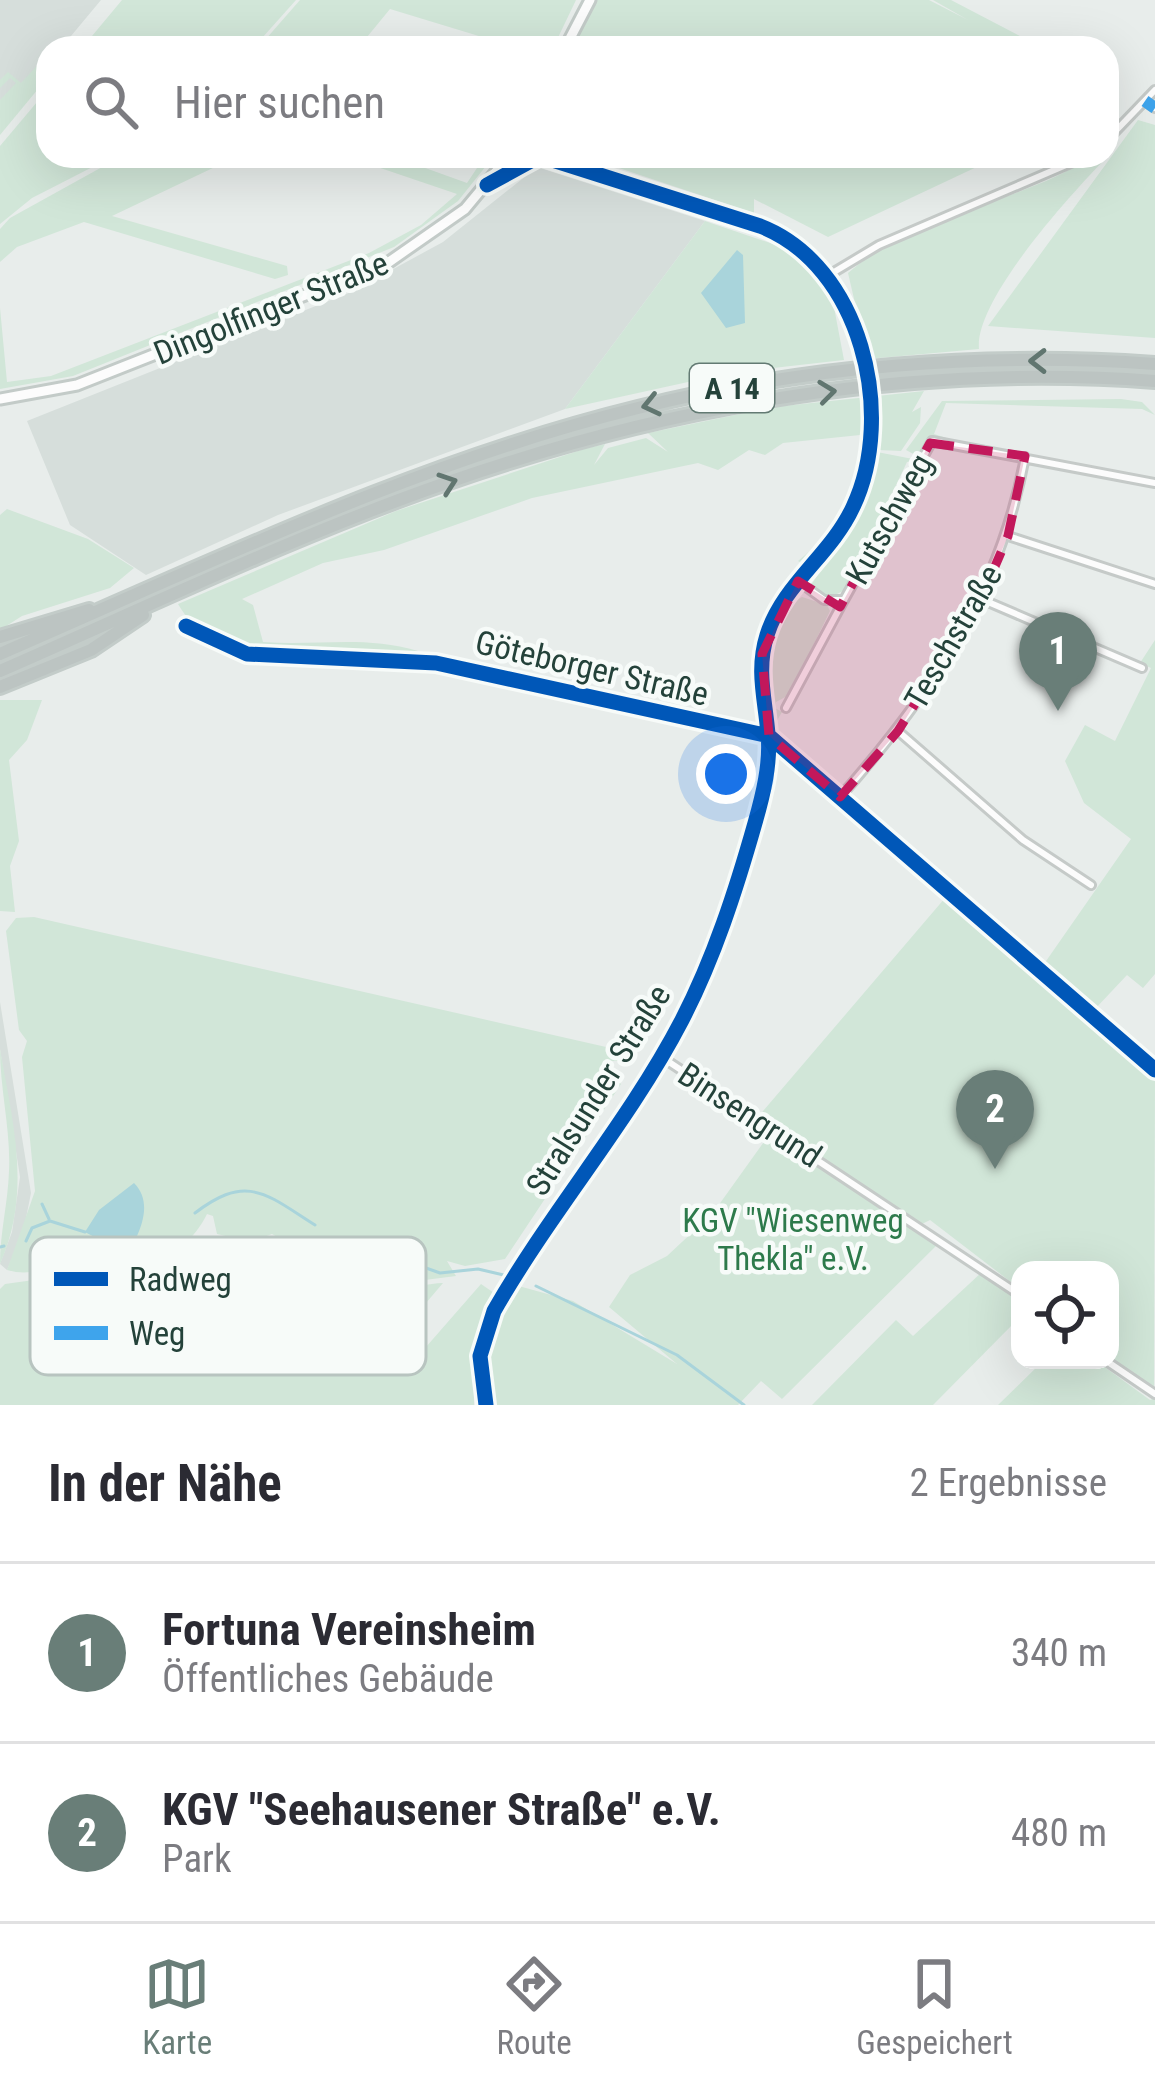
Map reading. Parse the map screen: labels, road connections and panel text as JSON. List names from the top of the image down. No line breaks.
{"streets":{"highway":["A 14"],"main road":["Dingolfinger Straße"],"street":["Kutschweg","Teschstraße","Göteborger Straße","Stralsunder Straße","Binsengrund"]},"crossings":[["Kutschweg","Teschstraße"],["Kutschweg","Stralsunder Straße"],["Göteborger Straße","Stralsunder Straße"],["Stralsunder Straße","Binsengrund"]],"parks":["KGV \"Wiesenweg Thekla\" e.V."],"legend":["Radweg","Weg"],"page":{"search":"Hier suchen","pins":["1","2"],"heading":["In der Nähe","2 Ergebnisse"],"list":[{"mark":"1","name":"Fortuna Vereinsheim","note":"Öffentliches Gebäude","value":"340 m"},{"mark":"2","name":"KGV \"Seehausener Straße\" e.V.","note":"Park","value":"480 m"}],"nav":["Karte","Route","Gespeichert"]}}
